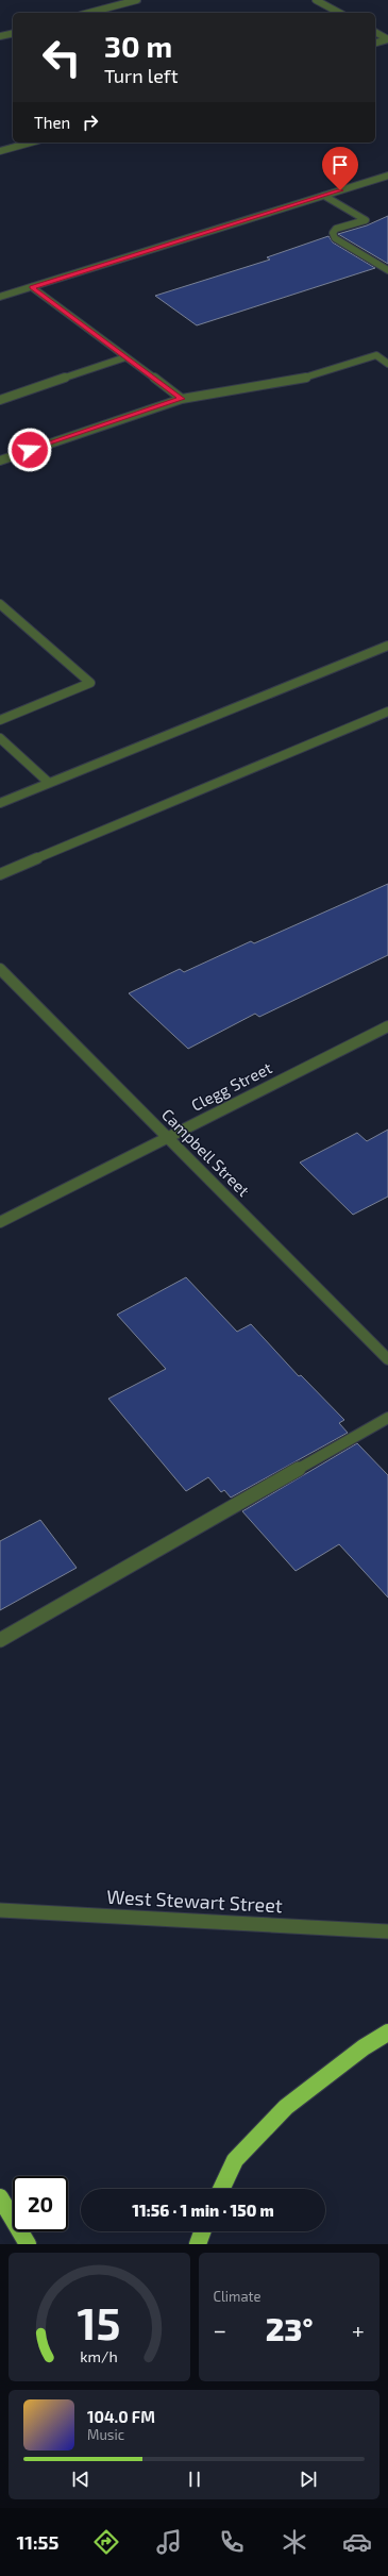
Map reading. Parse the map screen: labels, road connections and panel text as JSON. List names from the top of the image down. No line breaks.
{"streets":{"street":["Clegg Street","Campbell Street","West Stewart Street"]},"crossings":[["Clegg Street","Campbell Street"]],"page":{"turn":["30 m","Turn left"],"then":"Then","limit":"20","trip":"11:56 · 1 min · 150 m","tile":"Climate","heat":["−","23°","+"],"song":["104.0 FM","Music"],"tabs":"11:55","gauge":["15","km/h"]}}
